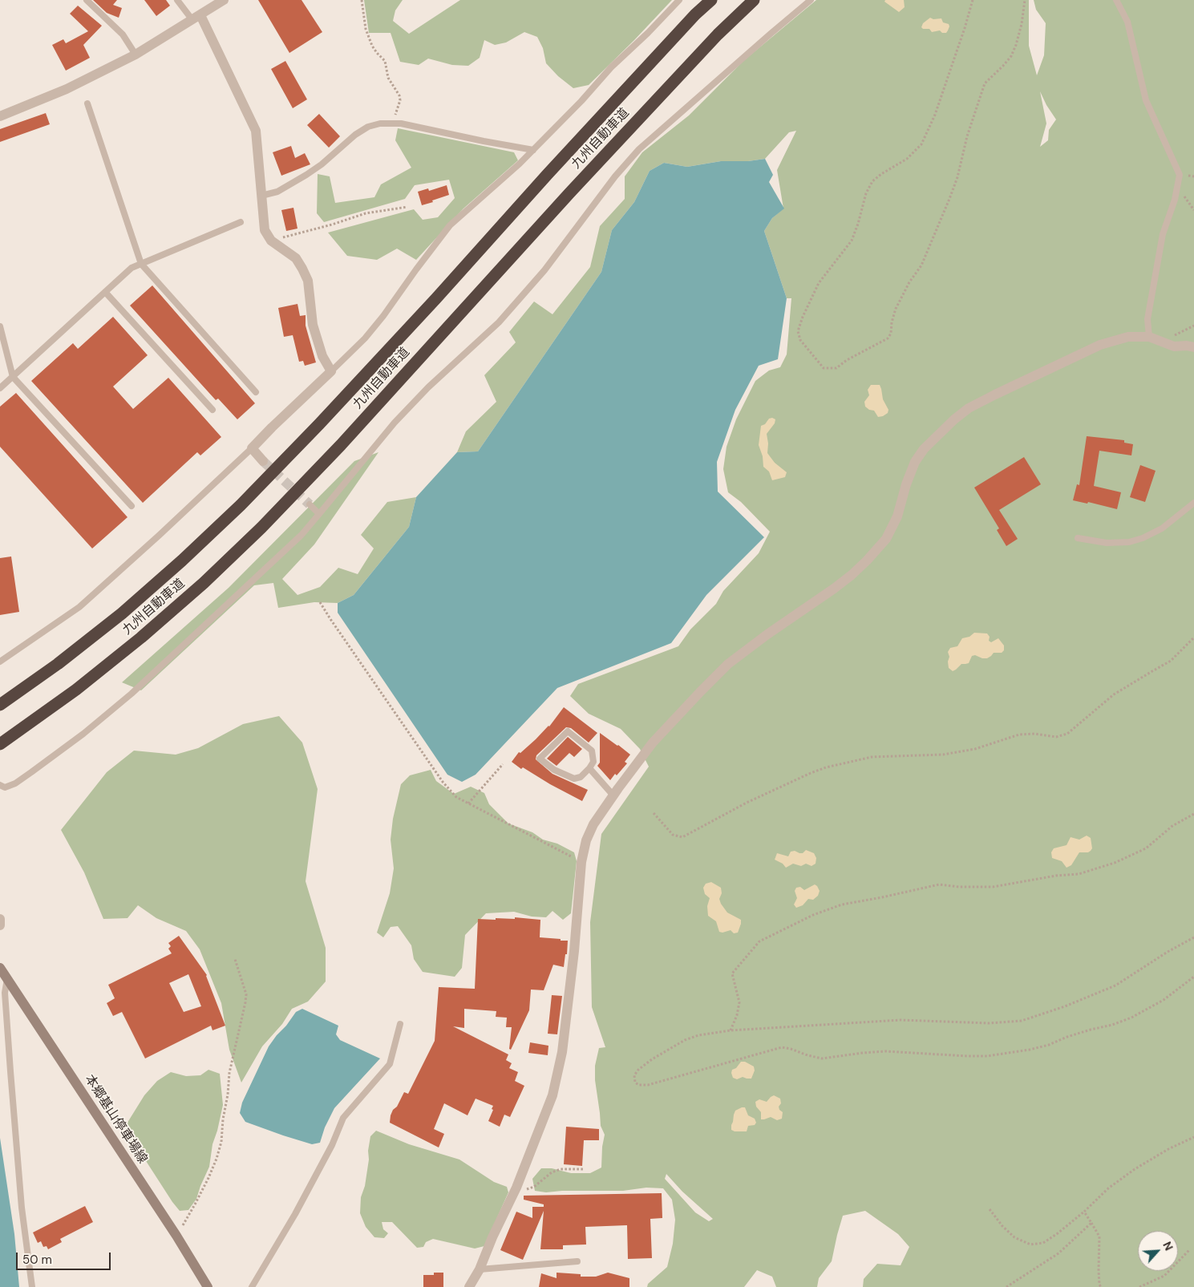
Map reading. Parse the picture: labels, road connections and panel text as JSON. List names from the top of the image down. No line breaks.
{"streets":{"highway":["九州自動車道"],"main road":["本郷基山停車場線"]},"scale_bar":"50 m","north":"top right"}
